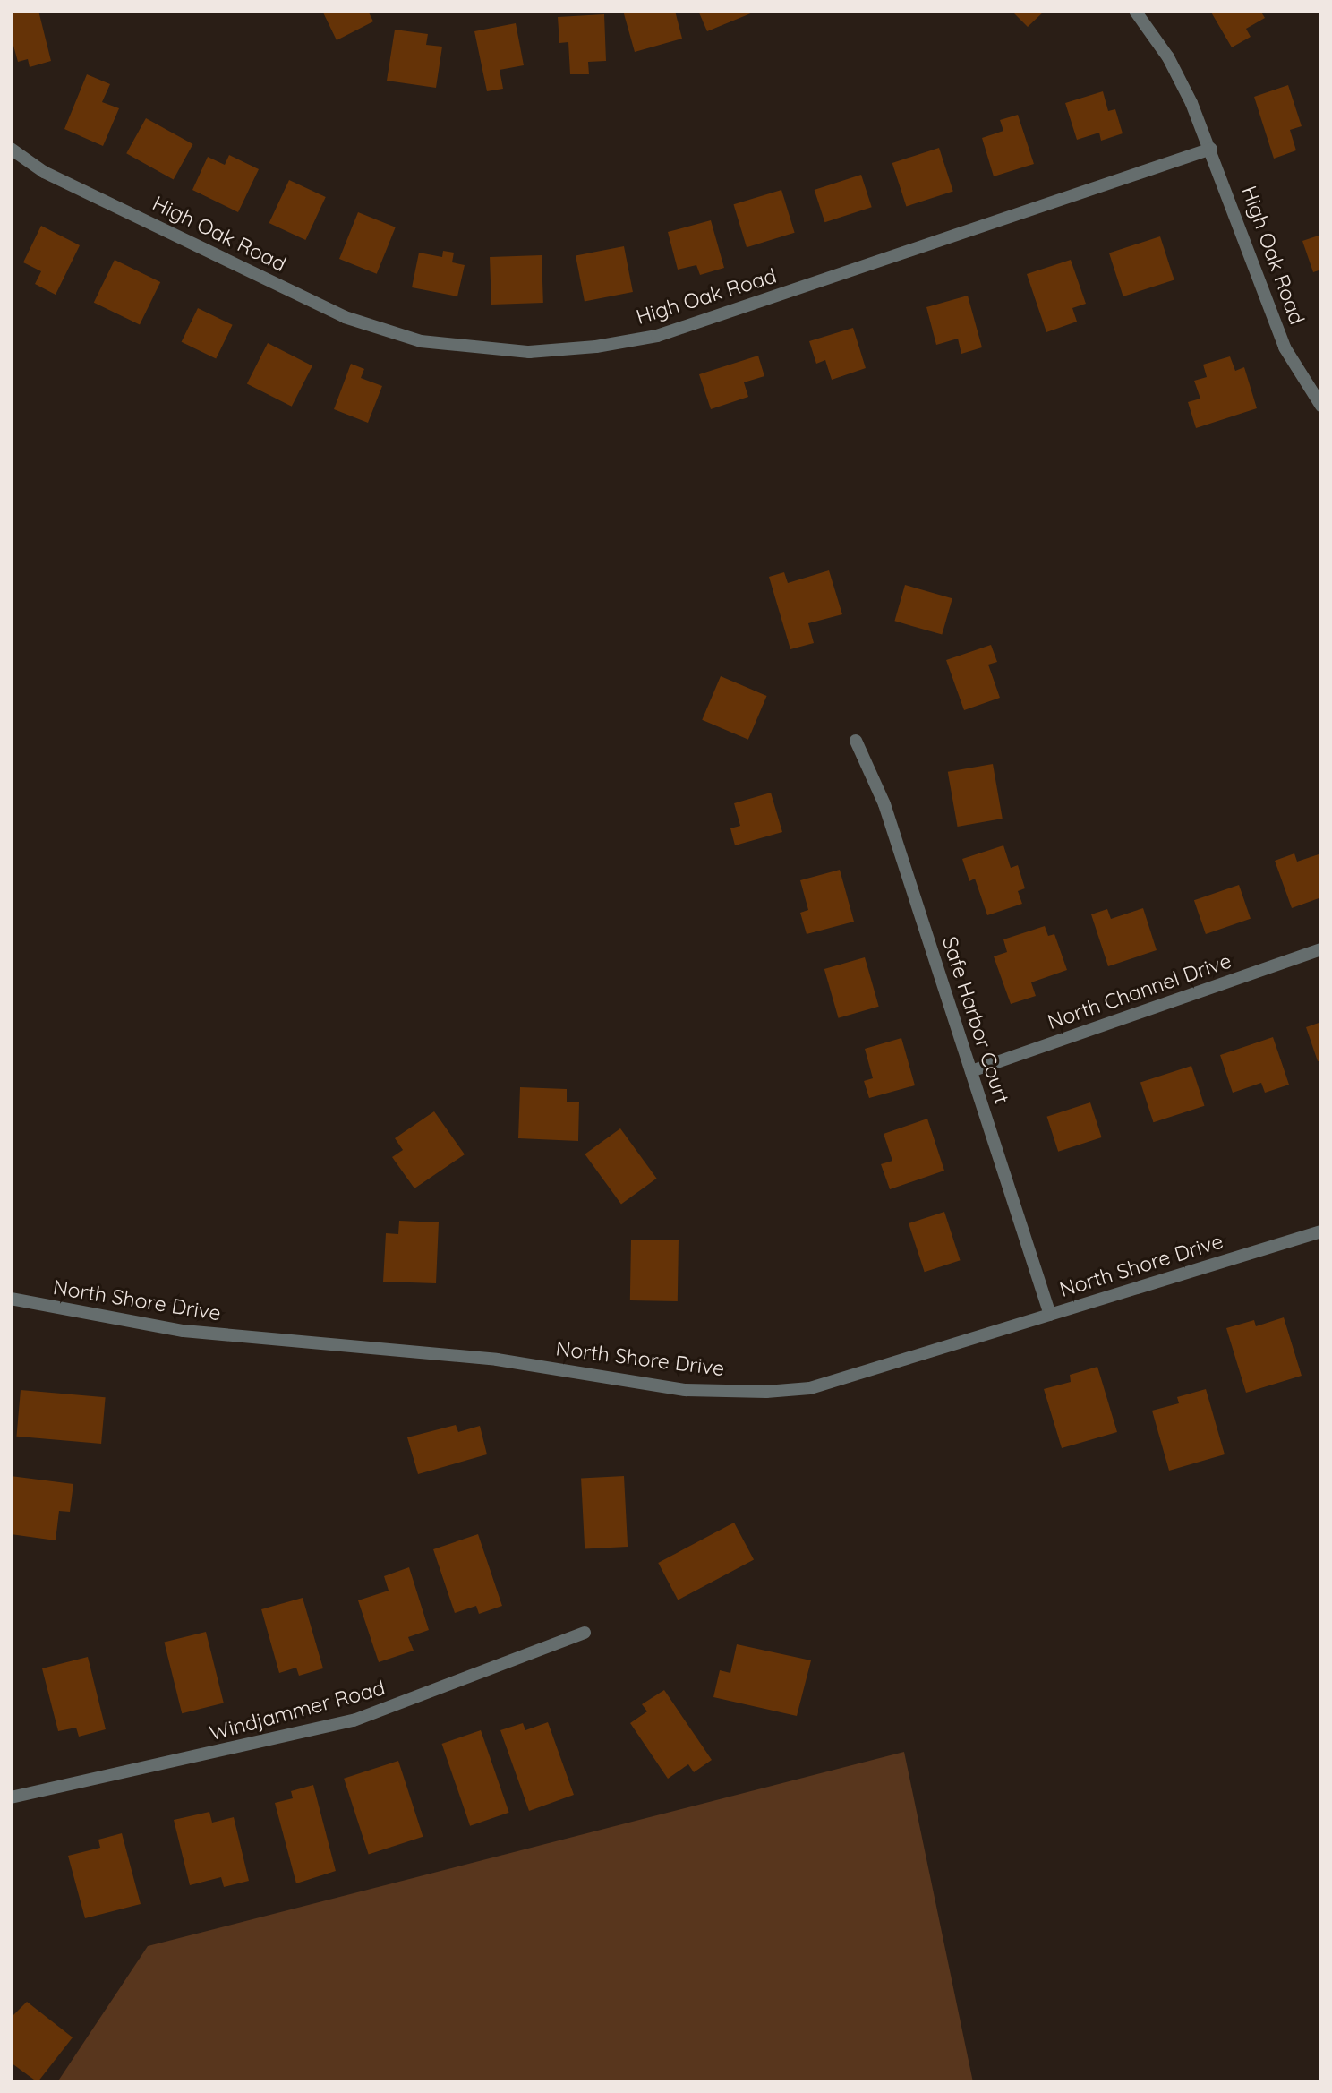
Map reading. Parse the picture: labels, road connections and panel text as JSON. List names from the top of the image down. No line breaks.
{"streets":{"street":["High Oak Road","North Channel Drive","Safe Harbor Court","North Shore Drive","Windjammer Road"]},"crossings":[["North Channel Drive","Safe Harbor Court"],["Safe Harbor Court","North Shore Drive"]]}
